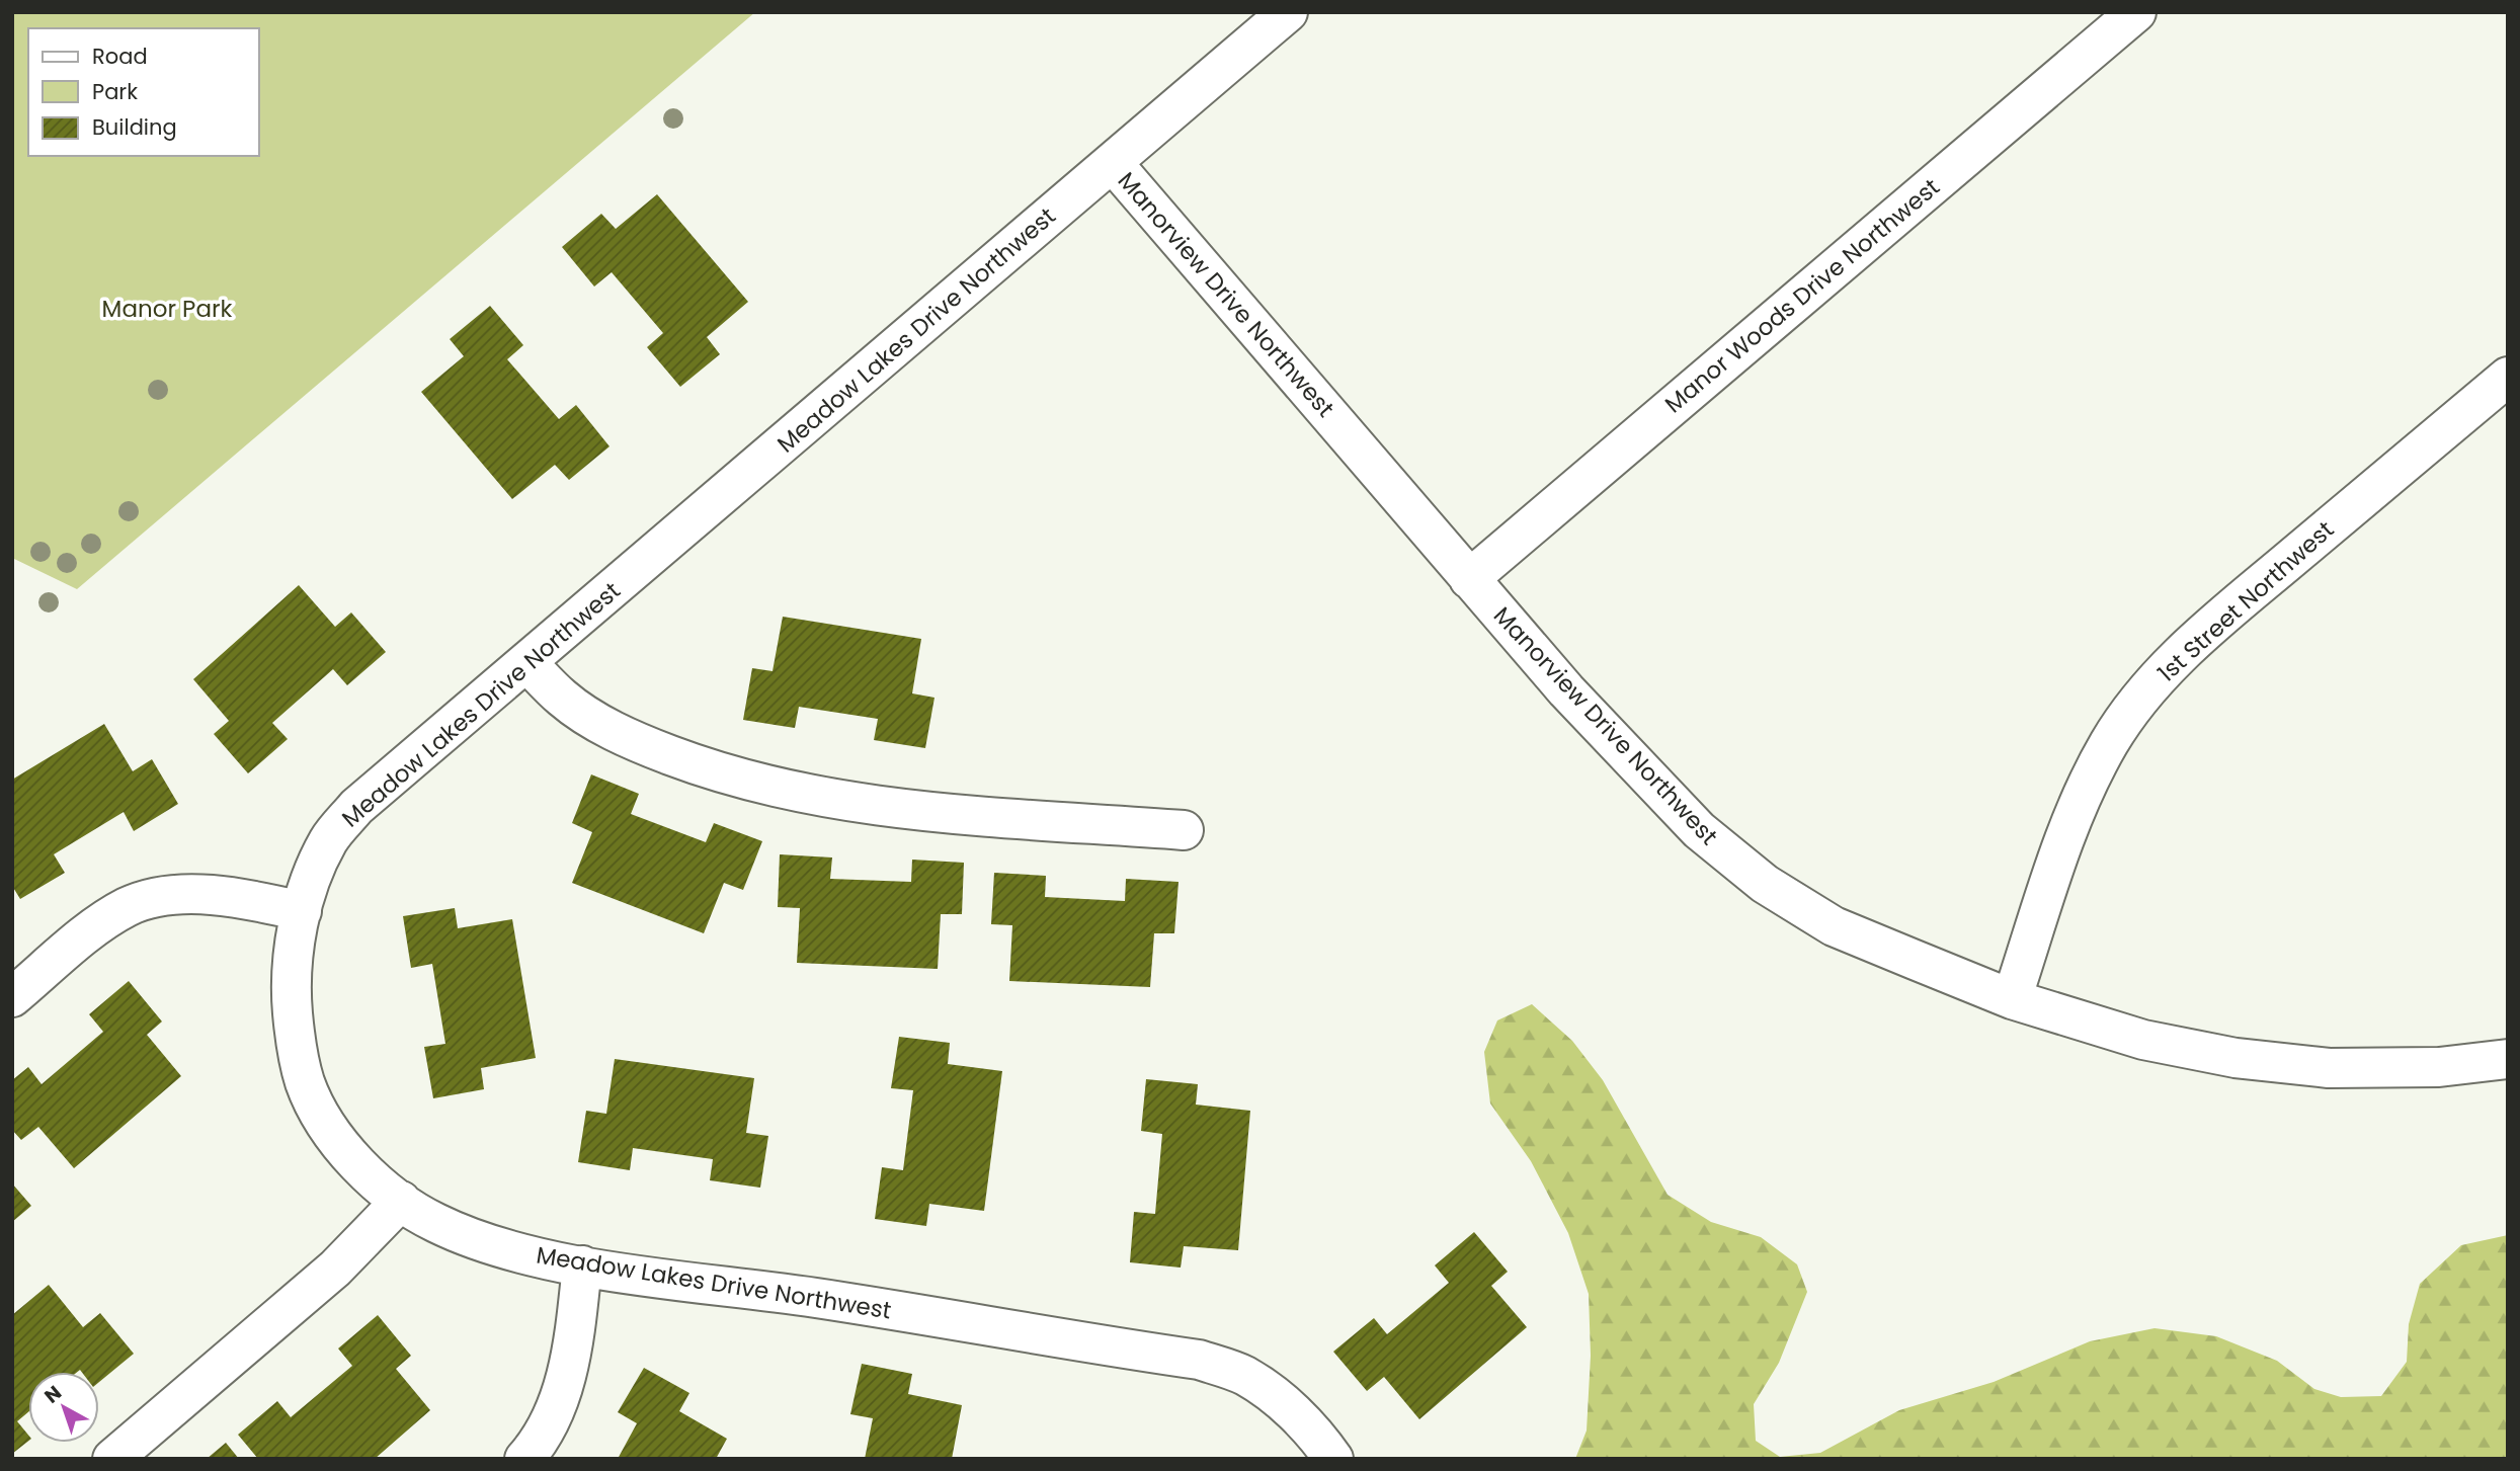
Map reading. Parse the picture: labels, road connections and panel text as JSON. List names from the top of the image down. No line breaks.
{"streets":{"street":["Manorview Drive Northwest","Manor Woods Drive Northwest","Meadow Lakes Drive Northwest","1st Street Northwest"]},"crossings":[["Manorview Drive Northwest","Manor Woods Drive Northwest"],["Manorview Drive Northwest","Meadow Lakes Drive Northwest"],["Manorview Drive Northwest","1st Street Northwest"]],"parks":["Manor Park"],"legend":["Road","Park","Building"],"north":"top left"}
